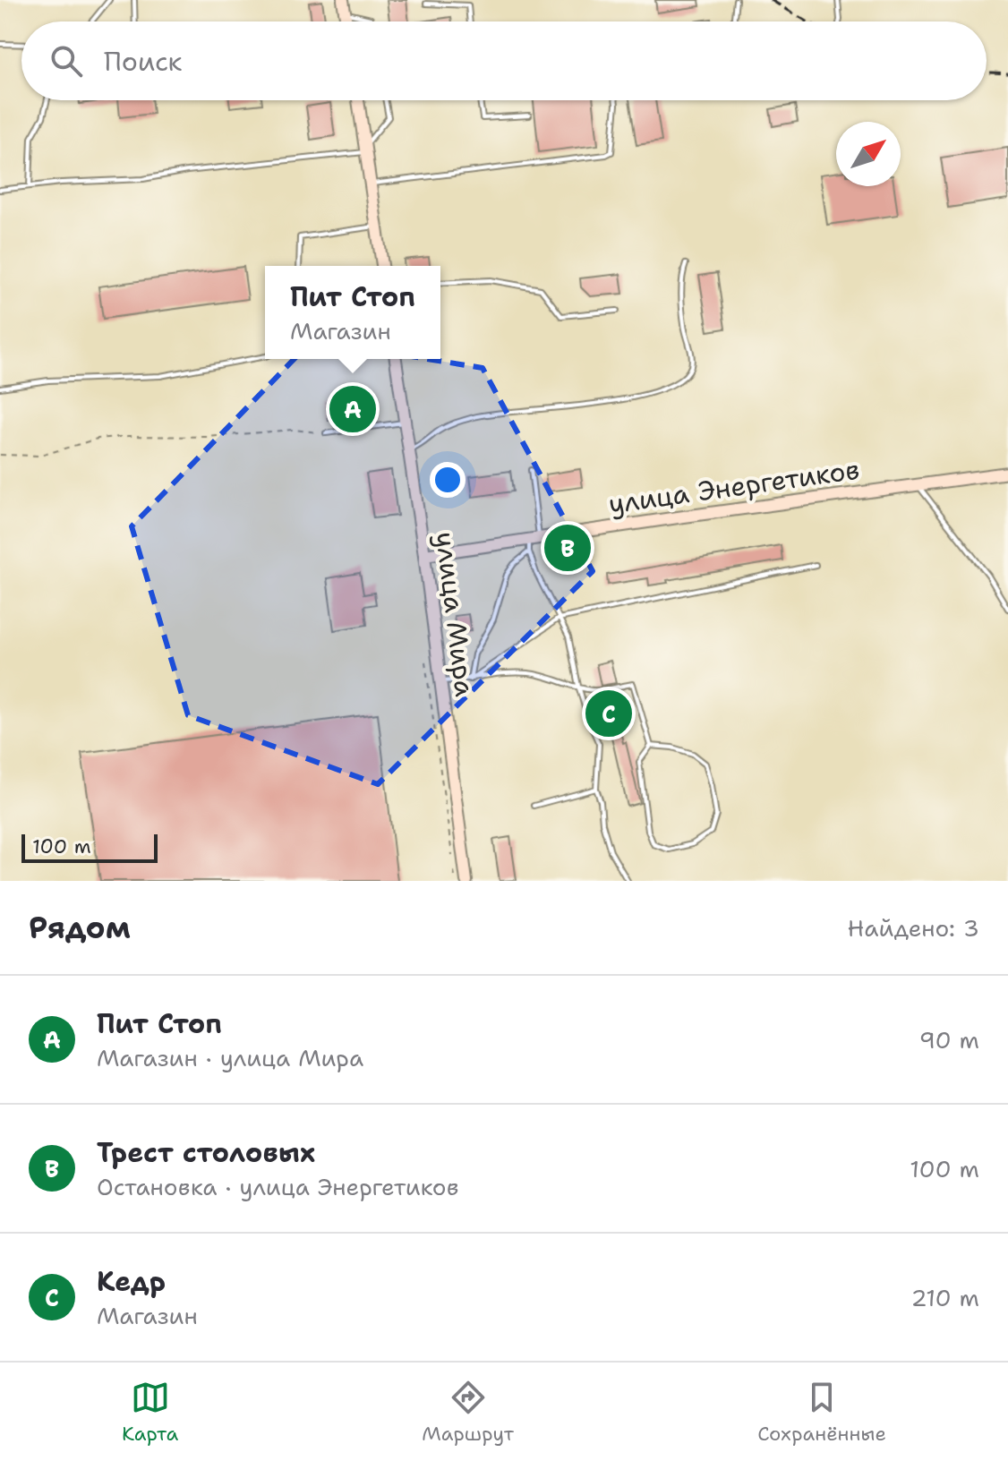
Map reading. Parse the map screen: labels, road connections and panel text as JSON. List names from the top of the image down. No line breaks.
{"streets":{"main road":["улица Энергетиков","улица Мира"]},"crossings":[["улица Энергетиков","улица Мира"]],"scale_bar":"100 m","north":"top right","page":{"search":"Поиск","popup":["Пит Стоп","Магазин"],"pins":["A","B","C"],"scale":"100 m","heading":["Рядом","Найдено: 3"],"list":[{"mark":"A","name":"Пит Стоп","note":"Магазин · улица Мира","value":"90 m"},{"mark":"B","name":"Трест столовых","note":"Остановка · улица Энергетиков","value":"100 m"},{"mark":"C","name":"Кедр","note":"Магазин","value":"210 m"}],"nav":["Карта","Маршрут","Сохранённые"]}}
